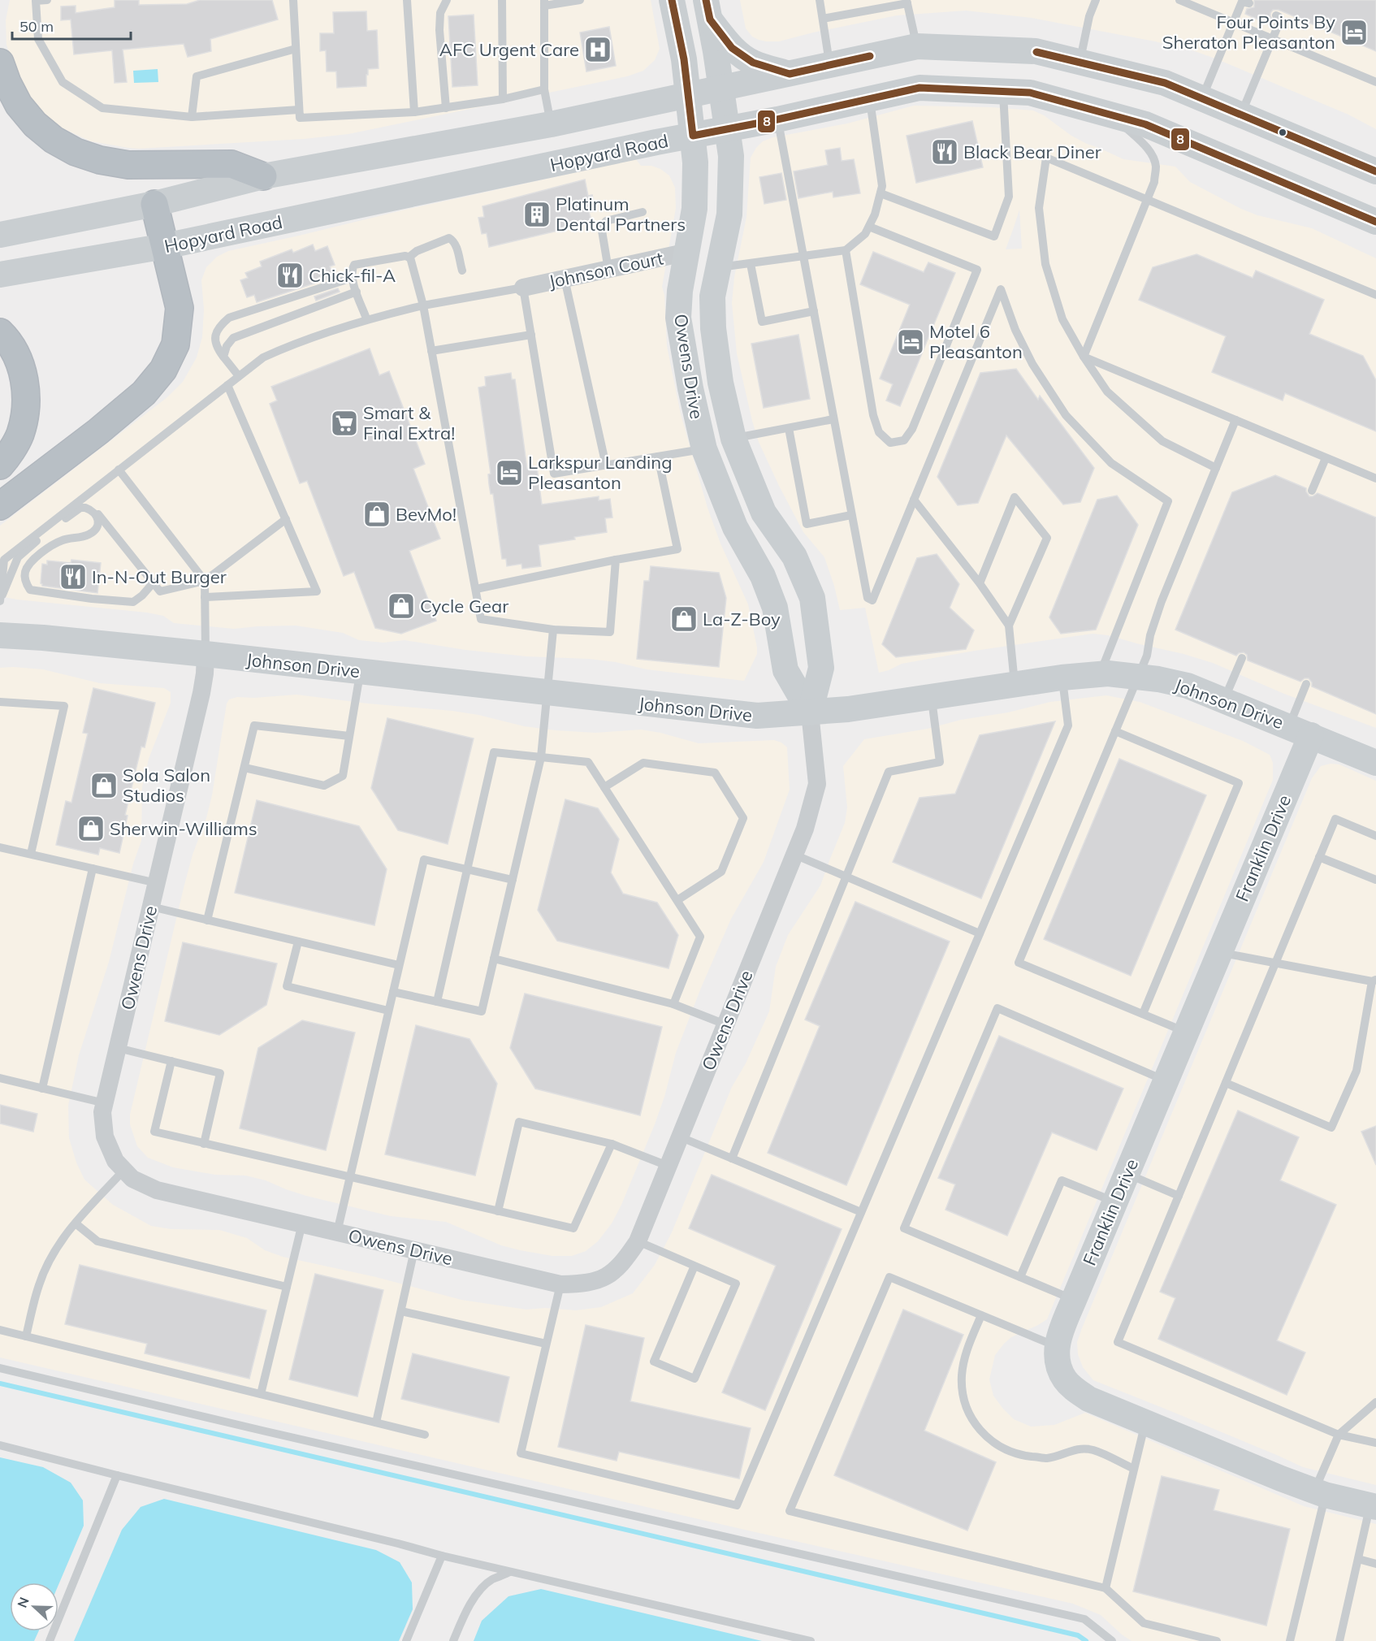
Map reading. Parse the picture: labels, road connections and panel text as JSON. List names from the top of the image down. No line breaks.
{"streets":{"street":["Hopyard Road","Johnson Court","Owens Drive","Johnson Drive","Franklin Drive"]},"crossings":[["Hopyard Road","Owens Drive"],["Johnson Court","Owens Drive"],["Owens Drive","Johnson Drive"],["Johnson Drive","Franklin Drive"]],"places":{"hotel":["Four Points By Sheraton Pleasanton","Motel 6 Pleasanton","Larkspur Landing Pleasanton"],"hospital":["AFC Urgent Care"],"restaurant":["Black Bear Diner","Chick-fil-A","In-N-Out Burger"],"building":["Platinum Dental Partners"],"supermarket":["Smart & Final Extra!"],"shop":["BevMo!","Cycle Gear","La-Z-Boy","Sola Salon Studios","Sherwin-Williams"]},"lines":["transit line 8"],"scale_bar":"50 m","north":"left"}
